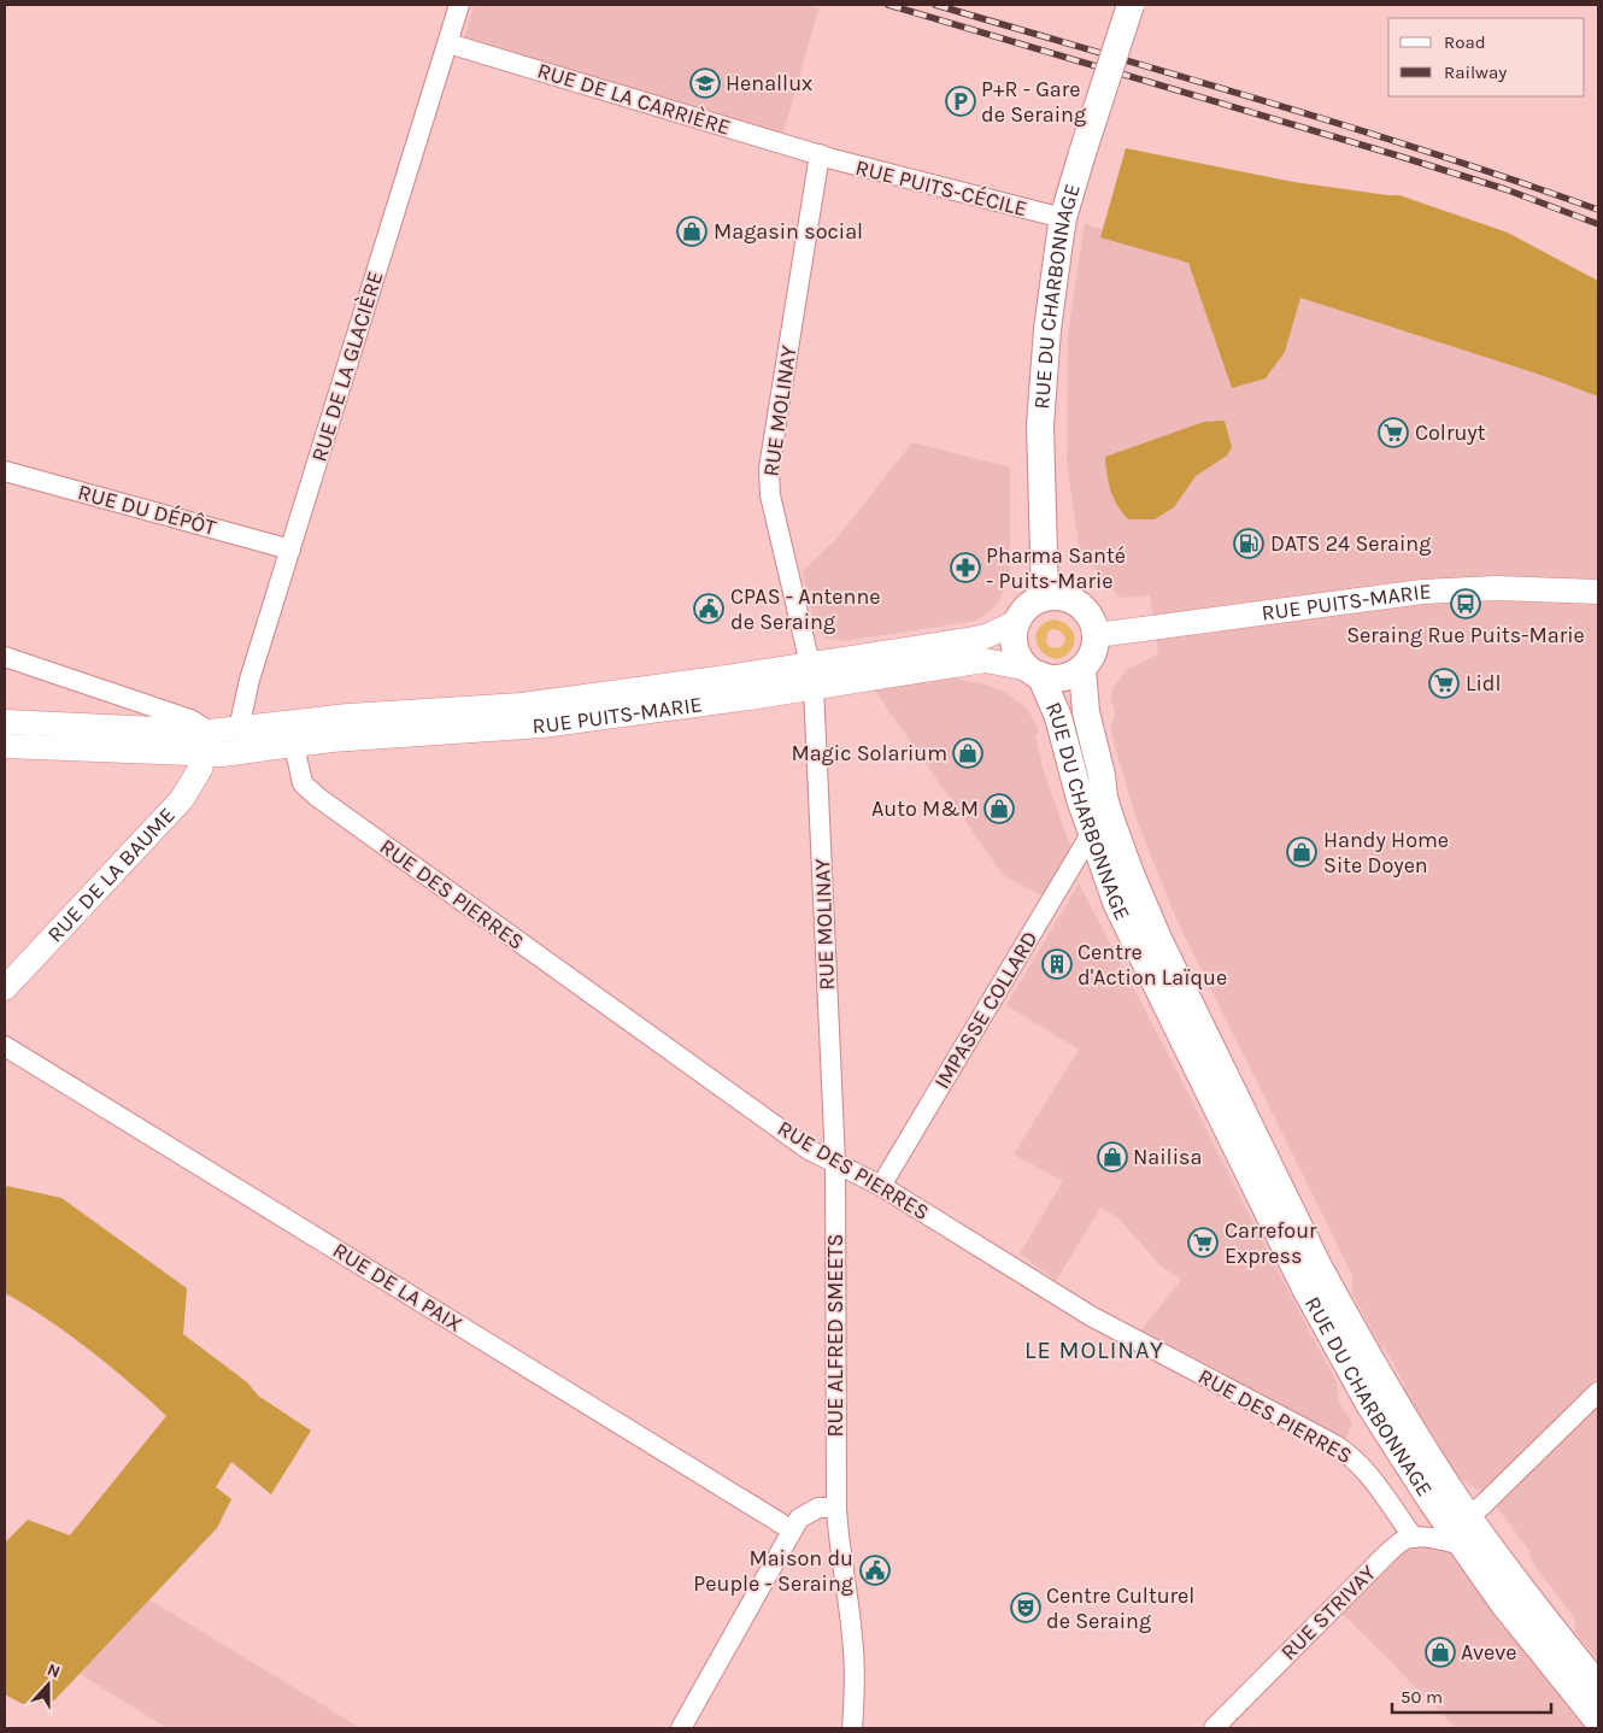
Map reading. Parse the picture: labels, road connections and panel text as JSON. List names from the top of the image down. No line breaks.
{"streets":{"main road":["RUE DU CHARBONNAGE"],"street":["RUE DE LA CARRIÈRE","RUE PUITS-CÉCILE","RUE DE LA GLACIÈRE","RUE MOLINAY","RUE DU DÉPÔT","RUE PUITS-MARIE","RUE DE LA BAUME","RUE DES PIERRES","IMPASSE COLLARD","RUE DE LA PAIX","RUE ALFRED SMEETS","RUE STRIVAY"]},"crossings":[["RUE DE LA CARRIÈRE","RUE PUITS-CÉCILE"],["RUE DE LA CARRIÈRE","RUE DE LA GLACIÈRE"],["RUE DE LA CARRIÈRE","RUE MOLINAY"],["RUE PUITS-CÉCILE","RUE DU CHARBONNAGE"],["RUE PUITS-CÉCILE","RUE MOLINAY"],["RUE DU CHARBONNAGE","RUE PUITS-MARIE"],["RUE DU CHARBONNAGE","IMPASSE COLLARD"],["RUE DE LA GLACIÈRE","RUE DU DÉPÔT"],["RUE DE LA GLACIÈRE","RUE PUITS-MARIE"],["RUE MOLINAY","RUE PUITS-MARIE"],["RUE MOLINAY","RUE DES PIERRES"],["RUE MOLINAY","RUE ALFRED SMEETS"],["RUE PUITS-MARIE","RUE DE LA BAUME"],["RUE PUITS-MARIE","RUE DES PIERRES"],["RUE DES PIERRES","IMPASSE COLLARD"],["RUE DES PIERRES","RUE ALFRED SMEETS"],["RUE DES PIERRES","RUE STRIVAY"]],"districts":["LE MOLINAY"],"places":{"school or university":["Henallux"],"parking":["P+R - Gare de Seraing"],"shop":["Magasin social","Magic Solarium","Auto M&M","Handy Home Site Doyen","Nailisa","Aveve"],"supermarket":["Colruyt","Lidl","Carrefour Express"],"fuel station":["DATS 24 Seraing"],"pharmacy":["Pharma Santé - Puits-Marie"],"bus stop":["Seraing Rue Puits-Marie"],"public building":["CPAS - Antenne de Seraing","Maison du Peuple - Seraing"],"building":["Centre d'Action Laïque"],"theatre":["Centre Culturel de Seraing"]},"legend":["Road","Railway"],"scale_bar":"50 m","north":"top"}
